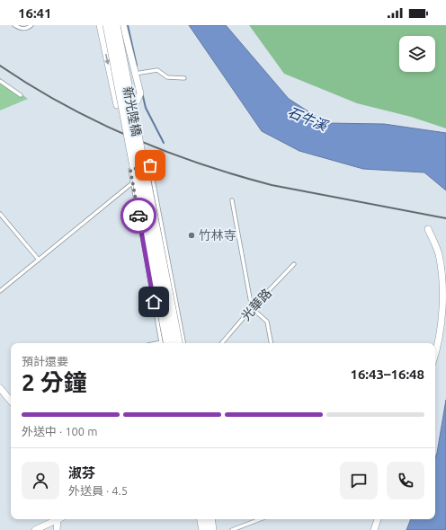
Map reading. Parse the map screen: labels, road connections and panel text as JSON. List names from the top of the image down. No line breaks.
{"streets":{"main road":["新光陸橋"],"lane":["光華路"]},"water":["石牛溪"],"places":["竹林寺"],"page":{"status":"16:41","heading":["2 分鐘","預計還要","16:43–16:48"],"panel":["淑芬","外送員 · 4.5"],"bar":"外送中 · 100 m"}}
